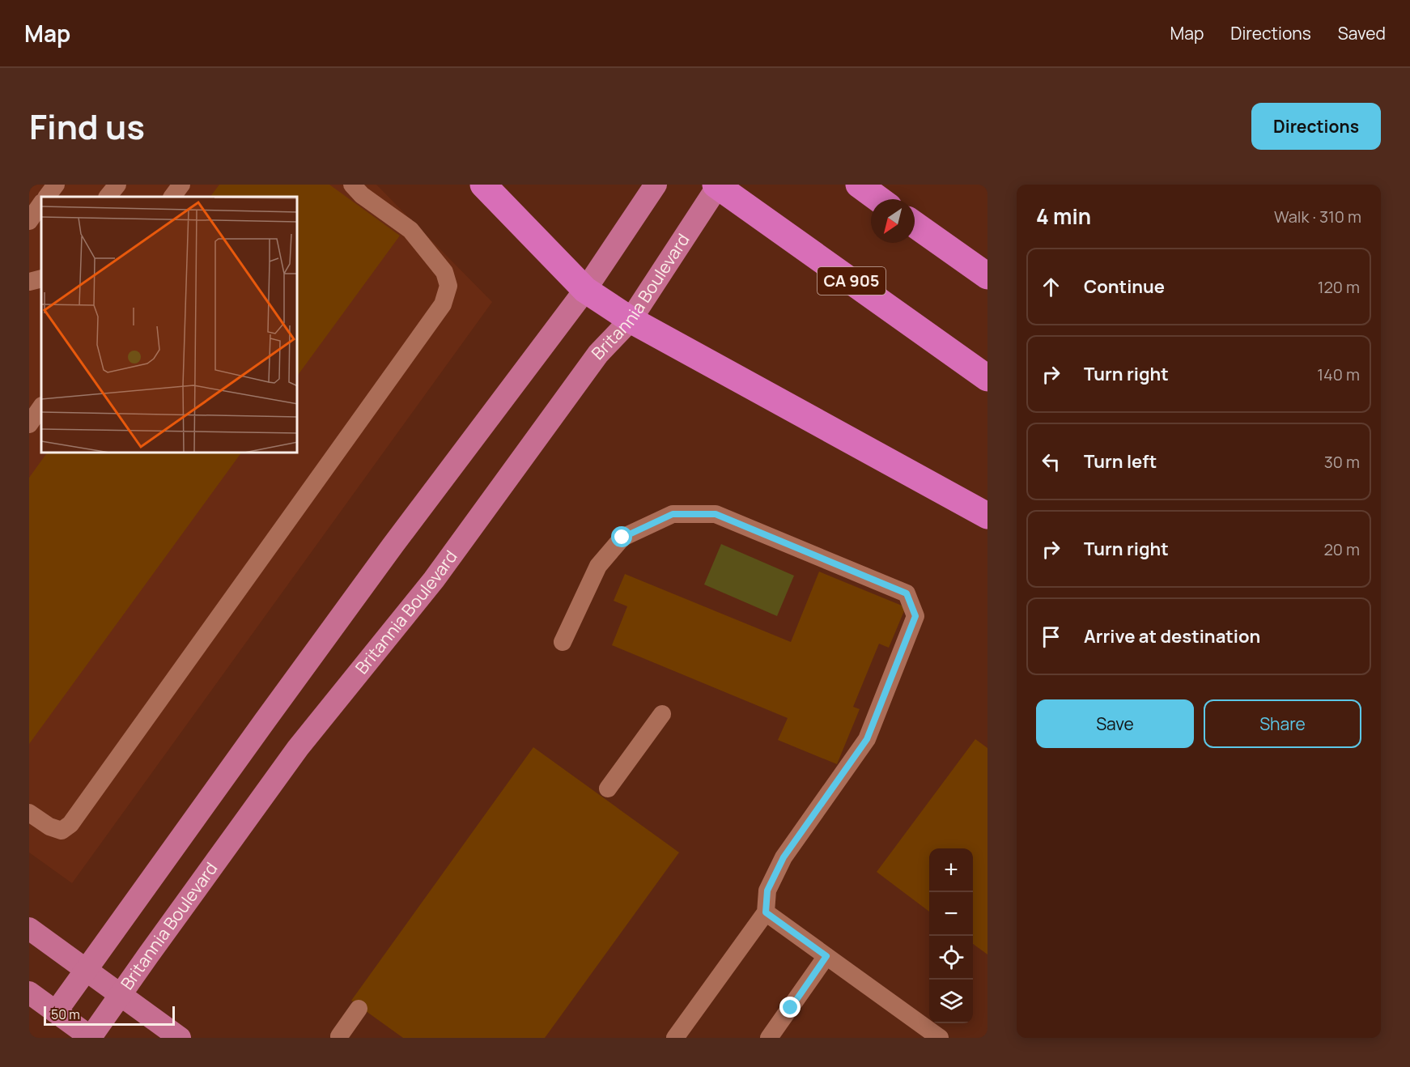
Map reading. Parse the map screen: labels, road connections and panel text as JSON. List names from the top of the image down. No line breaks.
{"streets":{"highway":["CA 905"],"main road":["Britannia Boulevard"]},"crossings":[["CA 905","Britannia Boulevard"]],"scale_bar":"50 m","north":"bottom left","page":{"header":"Map","nav":["Map","Directions","Saved"],"title":"Find us","buttons":["Directions",["Save","Share"]],"heading":["4 min","Walk · 310 m"],"list":[["Continue","120 m"],["Turn right","140 m"],["Turn left","30 m"],["Turn right","20 m"],"Arrive at destination"],"map_buttons":["+","−"],"scale":"50 m"}}
